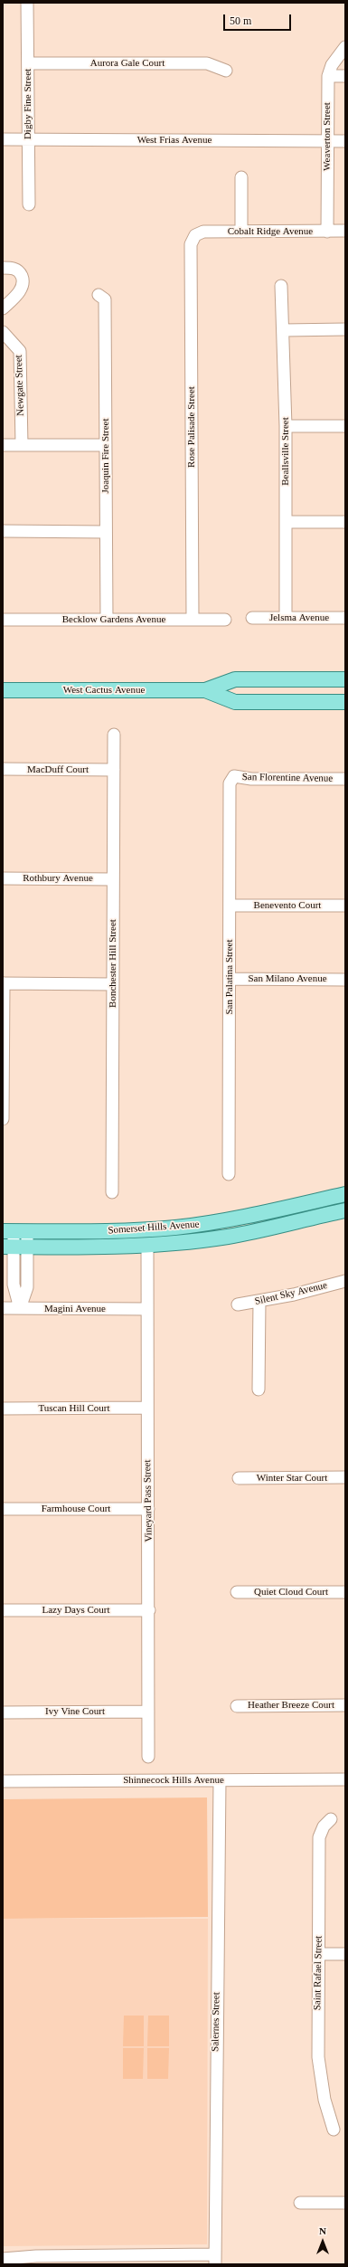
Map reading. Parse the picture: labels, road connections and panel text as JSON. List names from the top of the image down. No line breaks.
{"streets":{"main road":["West Cactus Avenue","Somerset Hills Avenue"],"street":["Aurora Gale Court","Digby Fine Street","Weaverton Street","West Frias Avenue","Cobalt Ridge Avenue","Newgate Street","Rose Palisade Street","Beallsville Street","Joaquin Fire Street","Jelsma Avenue","Becklow Gardens Avenue","MacDuff Court","San Florentine Avenue","Rothbury Avenue","Benevento Court","Bonchester Hill Street","San Palatina Street","San Milano Avenue","Silent Sky Avenue","Magini Avenue","Tuscan Hill Court","Winter Star Court","Vineyard Pass Street","Farmhouse Court","Quiet Cloud Court","Lazy Days Court","Heather Breeze Court","Ivy Vine Court","Shinnecock Hills Avenue","Saint Rafael Street","Salernes Street"]},"crossings":[["Aurora Gale Court","Digby Fine Street"],["Digby Fine Street","West Frias Avenue"],["Weaverton Street","West Frias Avenue"],["Weaverton Street","Cobalt Ridge Avenue"],["Cobalt Ridge Avenue","Rose Palisade Street"],["Rose Palisade Street","Becklow Gardens Avenue"],["Beallsville Street","Jelsma Avenue"],["Joaquin Fire Street","Becklow Gardens Avenue"],["MacDuff Court","Bonchester Hill Street"],["San Florentine Avenue","San Palatina Street"],["Rothbury Avenue","Bonchester Hill Street"],["Benevento Court","San Palatina Street"],["San Palatina Street","San Milano Avenue"],["Somerset Hills Avenue","Vineyard Pass Street"],["Magini Avenue","Vineyard Pass Street"],["Tuscan Hill Court","Vineyard Pass Street"],["Vineyard Pass Street","Farmhouse Court"],["Vineyard Pass Street","Lazy Days Court"],["Vineyard Pass Street","Ivy Vine Court"],["Shinnecock Hills Avenue","Salernes Street"]],"scale_bar":"50 m","north":"top"}
